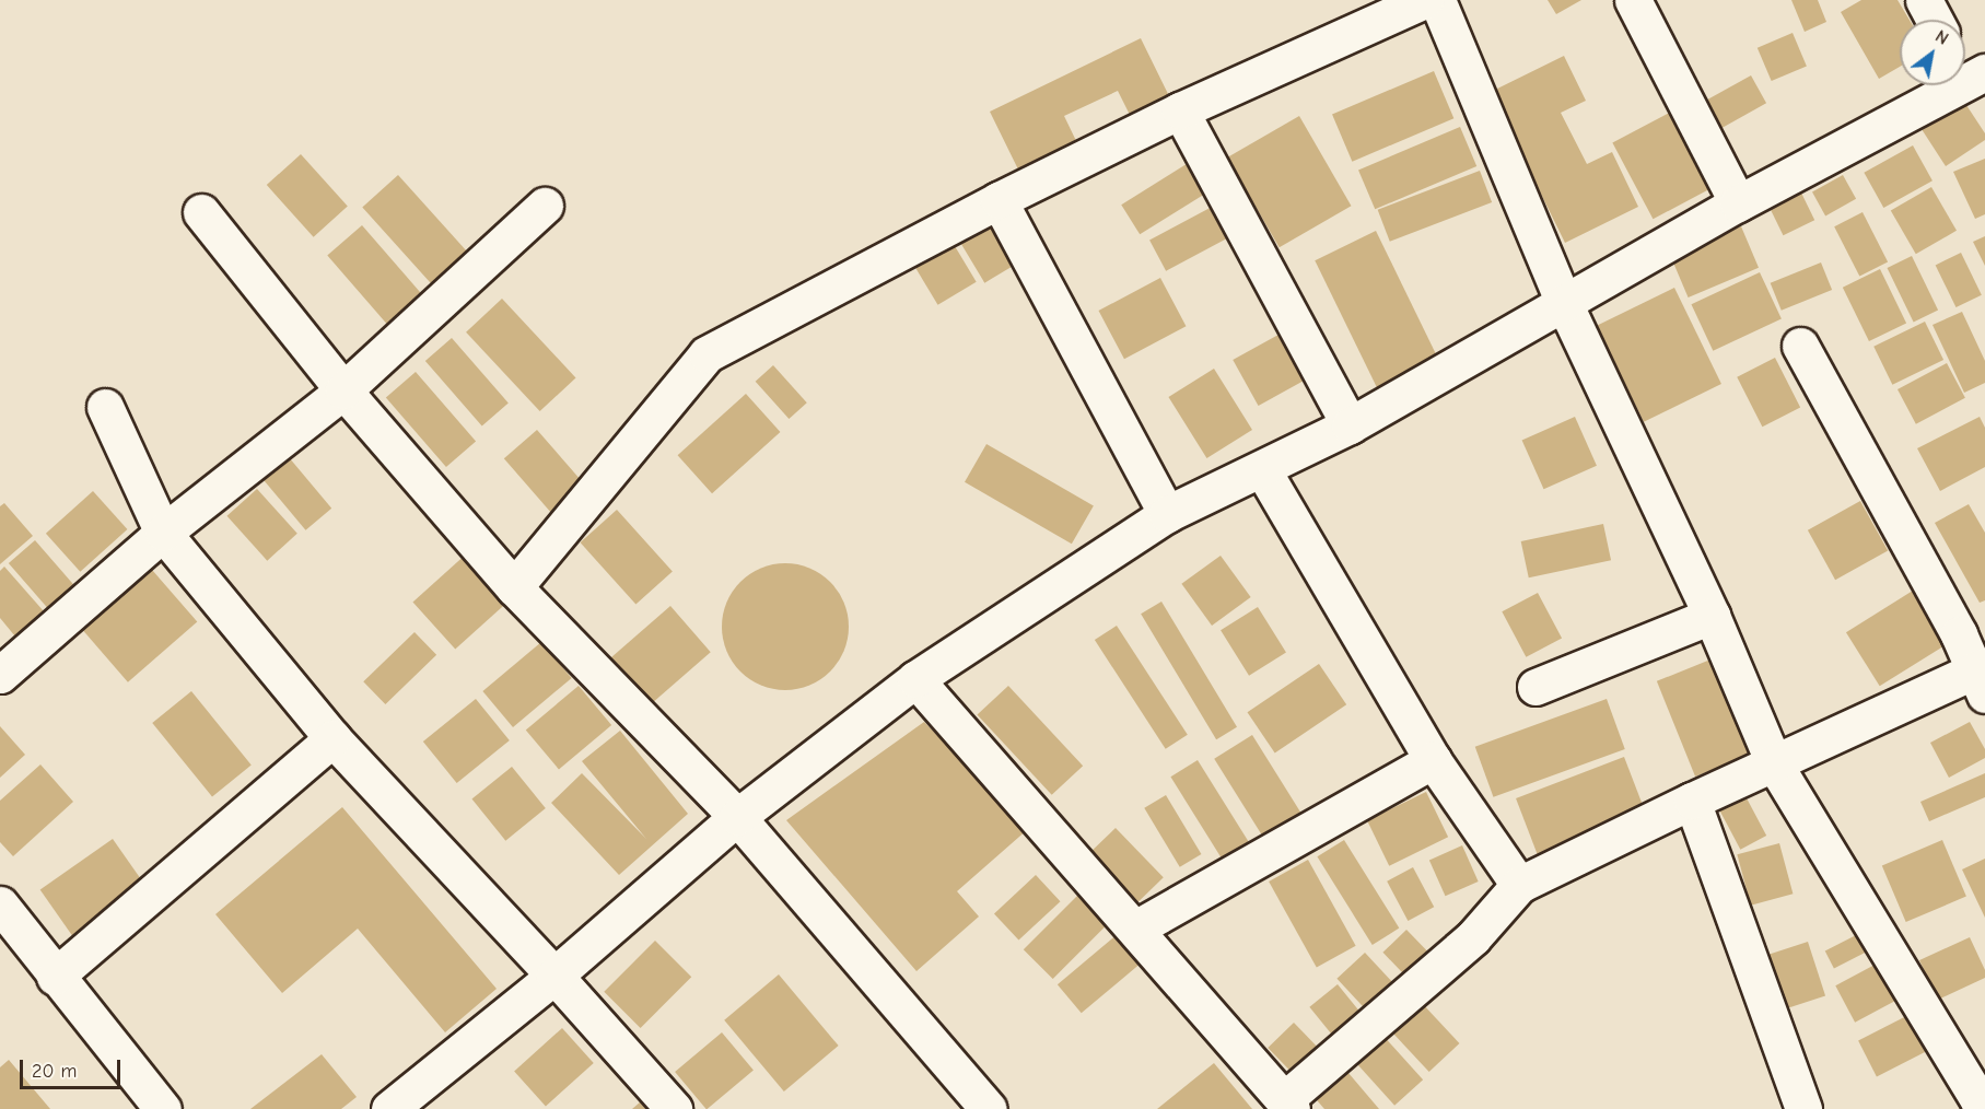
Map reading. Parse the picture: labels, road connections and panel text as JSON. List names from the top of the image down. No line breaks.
{"scale_bar":"20 m","north":"top right"}
